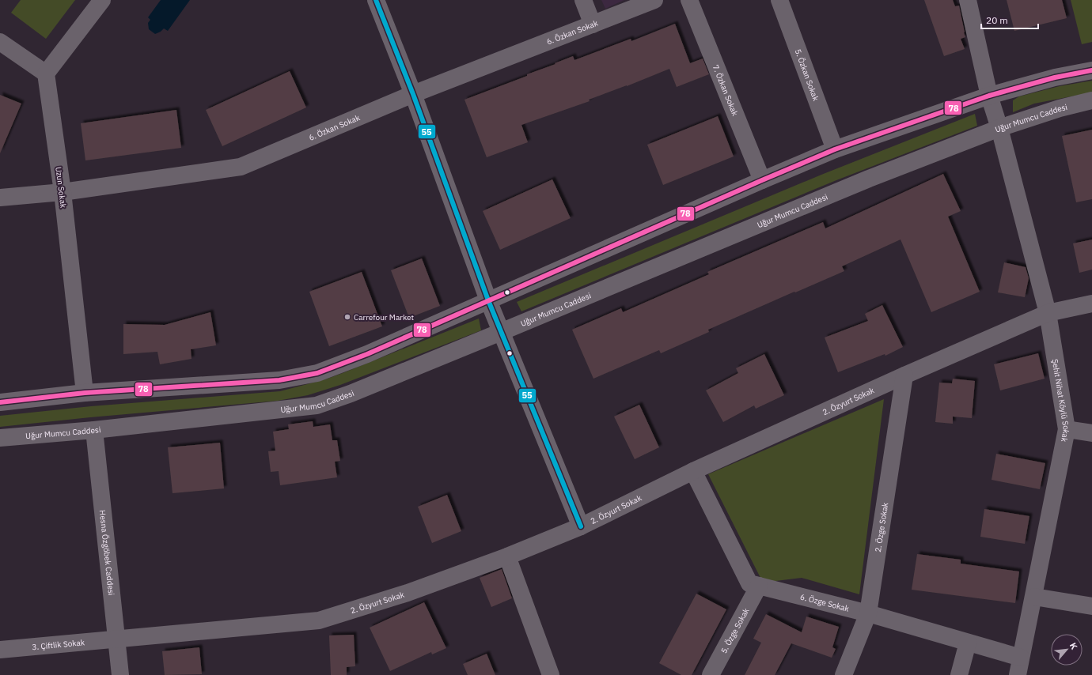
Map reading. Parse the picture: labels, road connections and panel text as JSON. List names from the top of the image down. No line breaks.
{"streets":{"street":["6. Özkan Sokak","5. Özkan Sokak","7. Özkan Sokak","Uğur Mumcu Caddesi","Uzun Sokak","Şehit Nihat Köylü Sokak","2. Özyurt Sokak","2. Özge Sokak","Hesna Özgöbek Caddesi","6. Özge Sokak","5. Özge Sokak","3. Çiftlik Sokak"]},"crossings":[["6. Özkan Sokak","Uzun Sokak"],["Uğur Mumcu Caddesi","Şehit Nihat Köylü Sokak"],["Uğur Mumcu Caddesi","Hesna Özgöbek Caddesi"],["Şehit Nihat Köylü Sokak","2. Özyurt Sokak"],["Şehit Nihat Köylü Sokak","6. Özge Sokak"],["2. Özyurt Sokak","2. Özge Sokak"],["2. Özyurt Sokak","Hesna Özgöbek Caddesi"],["2. Özyurt Sokak","6. Özge Sokak"],["2. Özyurt Sokak","3. Çiftlik Sokak"],["2. Özge Sokak","6. Özge Sokak"],["Hesna Özgöbek Caddesi","3. Çiftlik Sokak"],["6. Özge Sokak","5. Özge Sokak"]],"places":["Carrefour Market"],"lines":["transit line 55","transit line 78"],"scale_bar":"20 m","north":"top right"}
